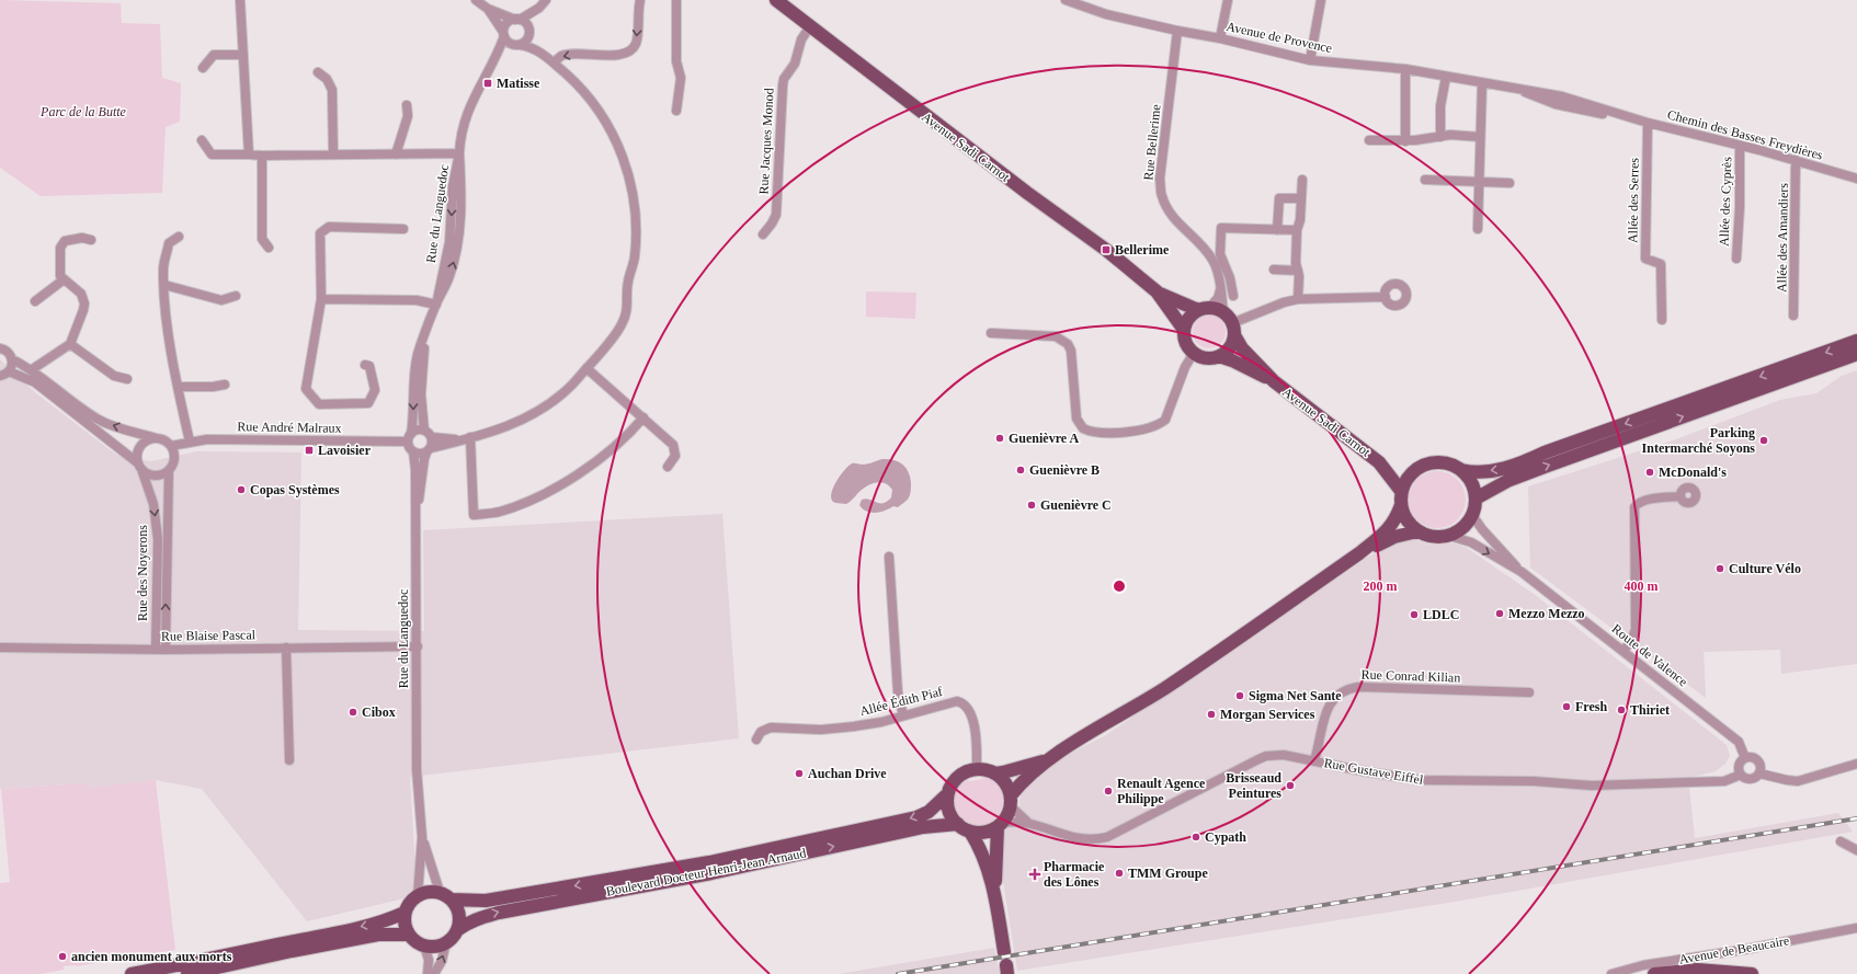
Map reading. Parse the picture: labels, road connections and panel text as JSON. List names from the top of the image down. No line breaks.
{"streets":{"main road":["Avenue Sadi Carnot","Boulevard Docteur Henri-Jean Arnaud","Avenue de Beaucaire"],"street":["Avenue de Provence","Chemin des Basses Freydières","Rue Jacques Monod","Rue Bellerime","Allée des Serres","Allée des Cyprès","Rue du Languedoc","Allée des Amandiers","Rue André Malraux","Rue des Noyerons","Rue Blaise Pascal","Route de Valence","Rue Conrad Kilian","Allée Édith Piaf","Rue Gustave Eiffel"]},"crossings":[["Avenue de Provence","Chemin des Basses Freydières"],["Avenue de Provence","Rue Bellerime"],["Chemin des Basses Freydières","Allée des Serres"],["Chemin des Basses Freydières","Allée des Cyprès"],["Chemin des Basses Freydières","Allée des Amandiers"],["Rue Jacques Monod","Avenue Sadi Carnot"],["Rue Bellerime","Avenue Sadi Carnot"],["Rue du Languedoc","Rue André Malraux"],["Rue du Languedoc","Rue Blaise Pascal"],["Rue du Languedoc","Boulevard Docteur Henri-Jean Arnaud"],["Rue André Malraux","Rue des Noyerons"],["Rue des Noyerons","Rue Blaise Pascal"],["Route de Valence","Rue Gustave Eiffel"],["Rue Conrad Kilian","Rue Gustave Eiffel"],["Allée Édith Piaf","Rue Gustave Eiffel"],["Allée Édith Piaf","Boulevard Docteur Henri-Jean Arnaud"],["Rue Gustave Eiffel","Boulevard Docteur Henri-Jean Arnaud"]],"parks":["Parc de la Butte"],"places":{"transit":["Matisse","Bellerime","Lavoisier"],"other":["Guenièvre A","Parking Intermarché Soyons","Guenièvre B","McDonald's","Copas Systèmes","Guenièvre C","Culture Vélo","Mezzo Mezzo","LDLC","Sigma Net Sante","Fresh","Thiriet","Cibox","Morgan Services","Auchan Drive","Brisseaud Peintures","Renault Agence Philippe","Cypath","TMM Groupe","ancien monument aux morts"],"health":["Pharmacie des Lônes"]},"rings":["200 m","400 m"]}
